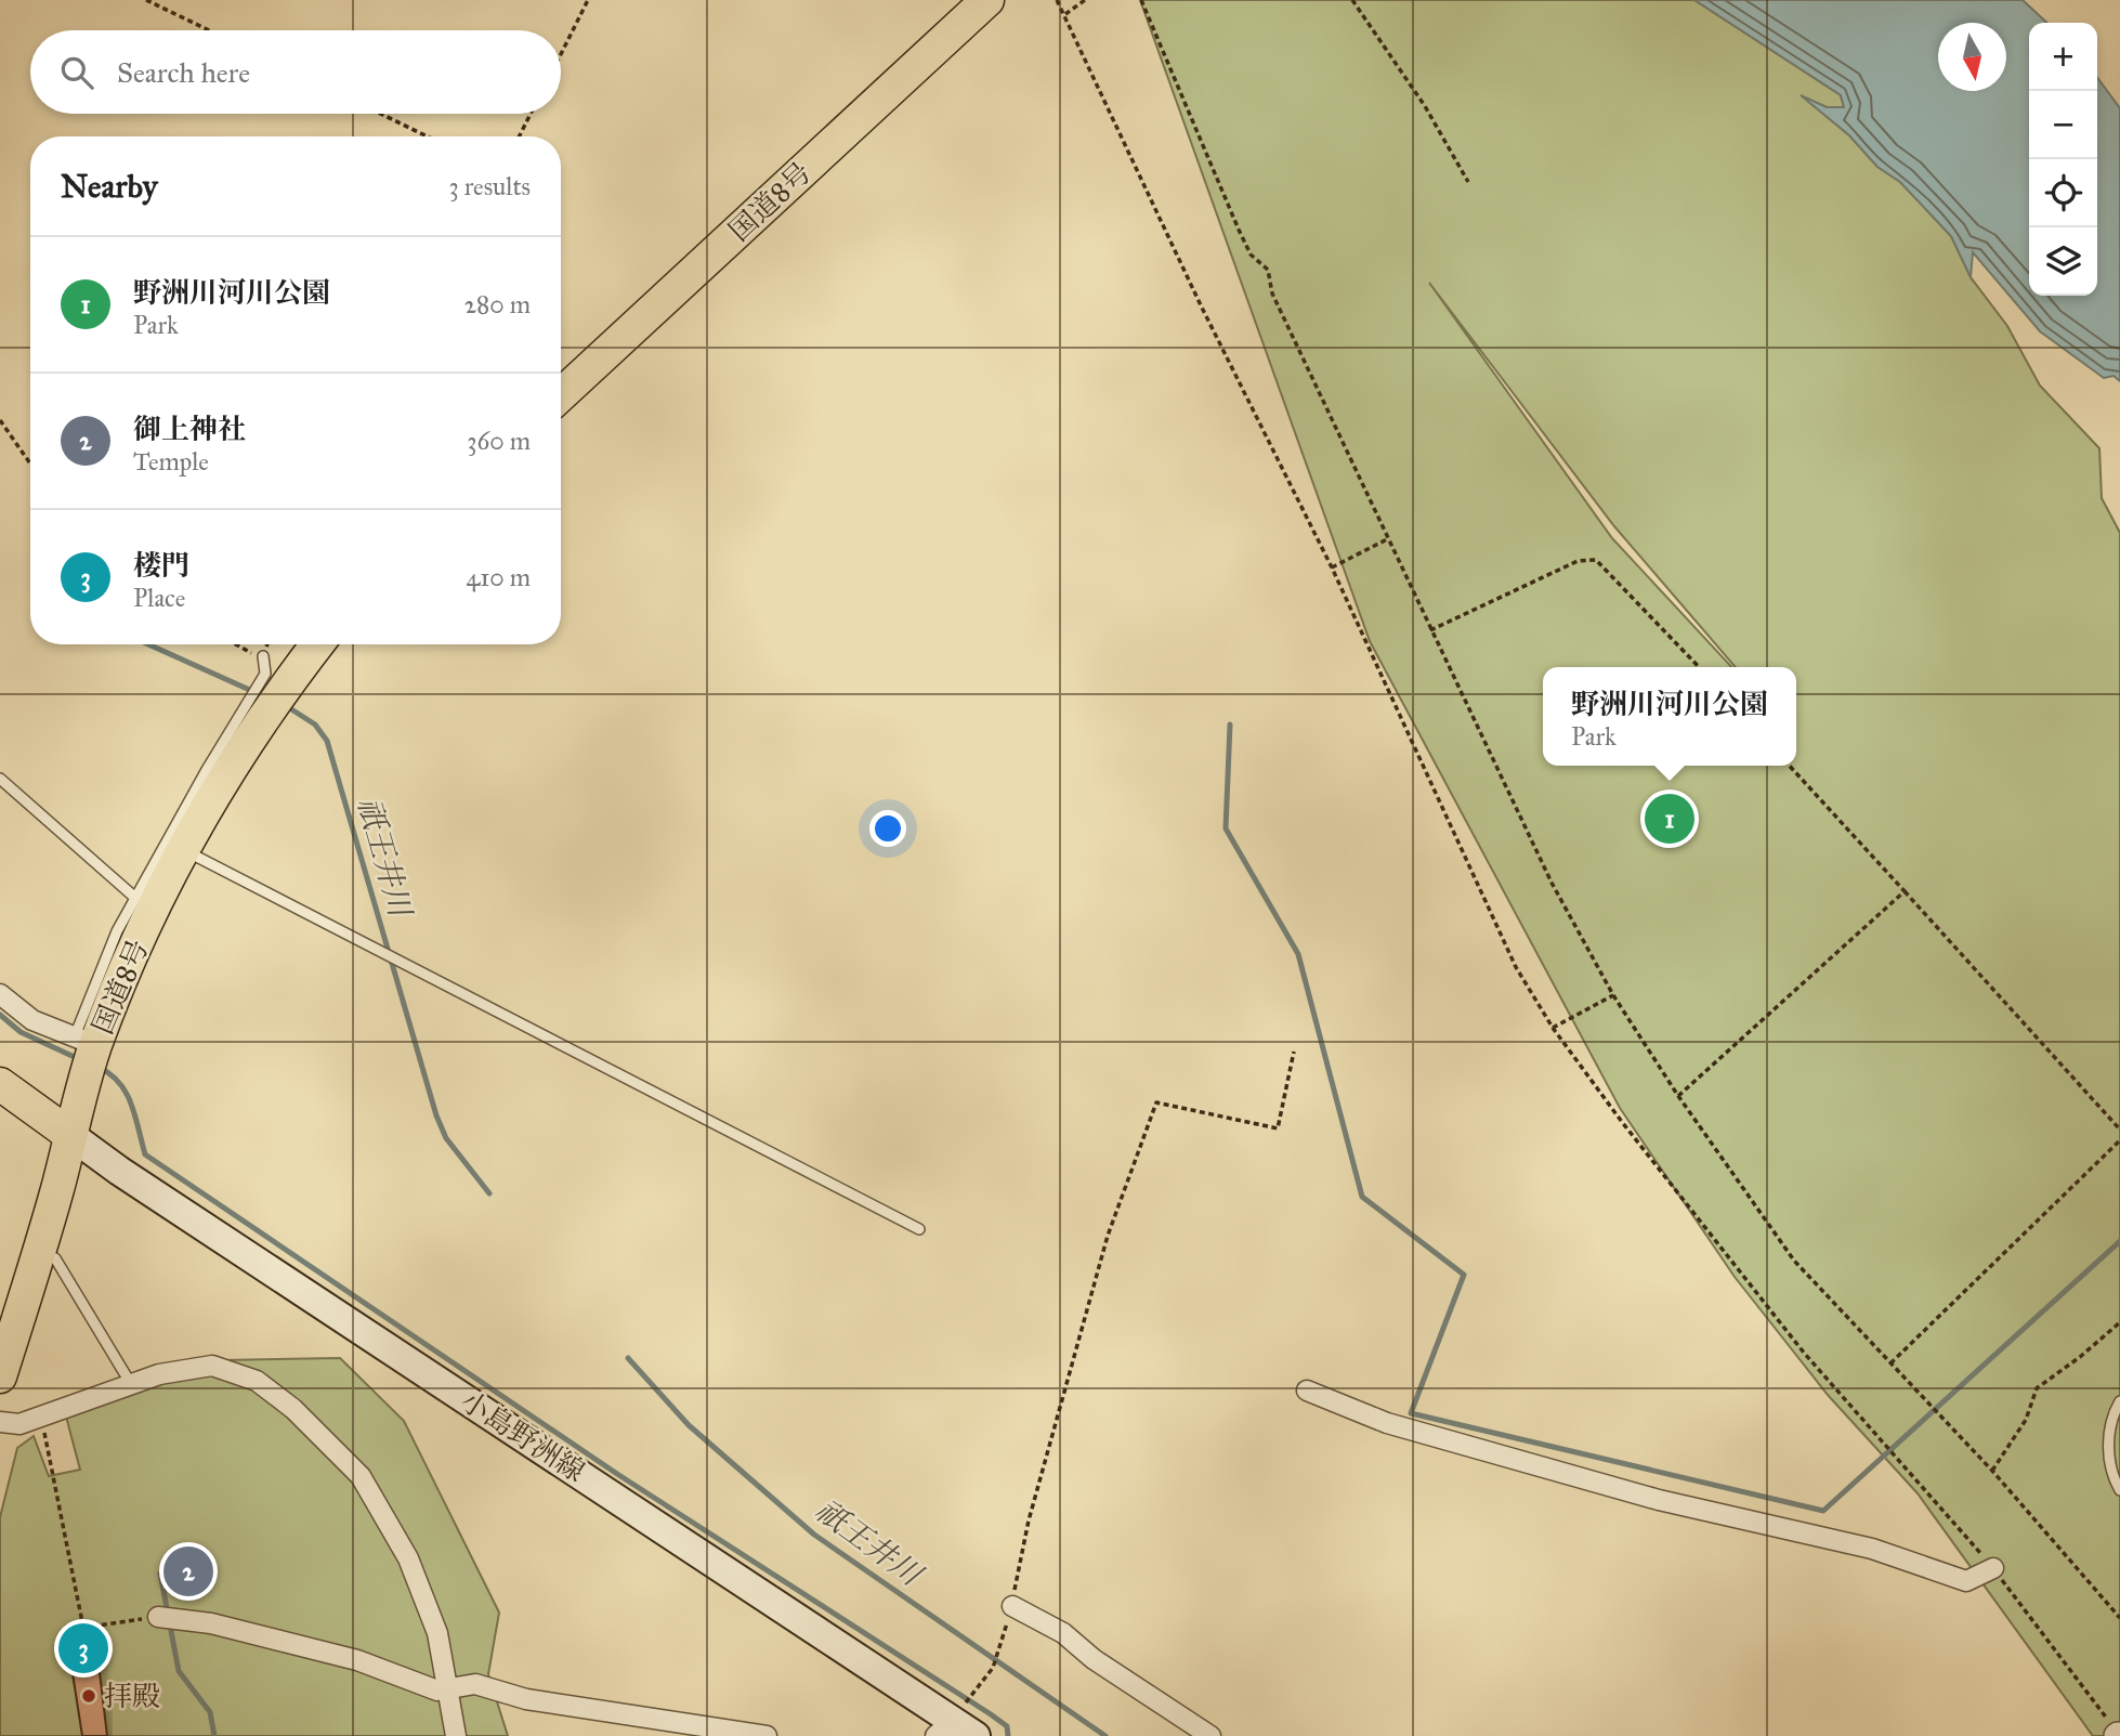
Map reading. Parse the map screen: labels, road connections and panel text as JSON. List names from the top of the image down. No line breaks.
{"streets":{"main road":["国道8号","小島野洲線"]},"crossings":[["国道8号","小島野洲線"]],"water":["祇王井川"],"places":["拝殿"],"north":"bottom","page":{"map_buttons":["+","−"],"search":"Search here","heading":["Nearby","3 results"],"list":[{"mark":"1","name":"野洲川河川公園","note":"Park","value":"280 m"},{"mark":"2","name":"御上神社","note":"Temple","value":"360 m"},{"mark":"3","name":"楼門","note":"Place","value":"410 m"}],"popup":["野洲川河川公園","Park"],"pins":["1","2","3"]}}
